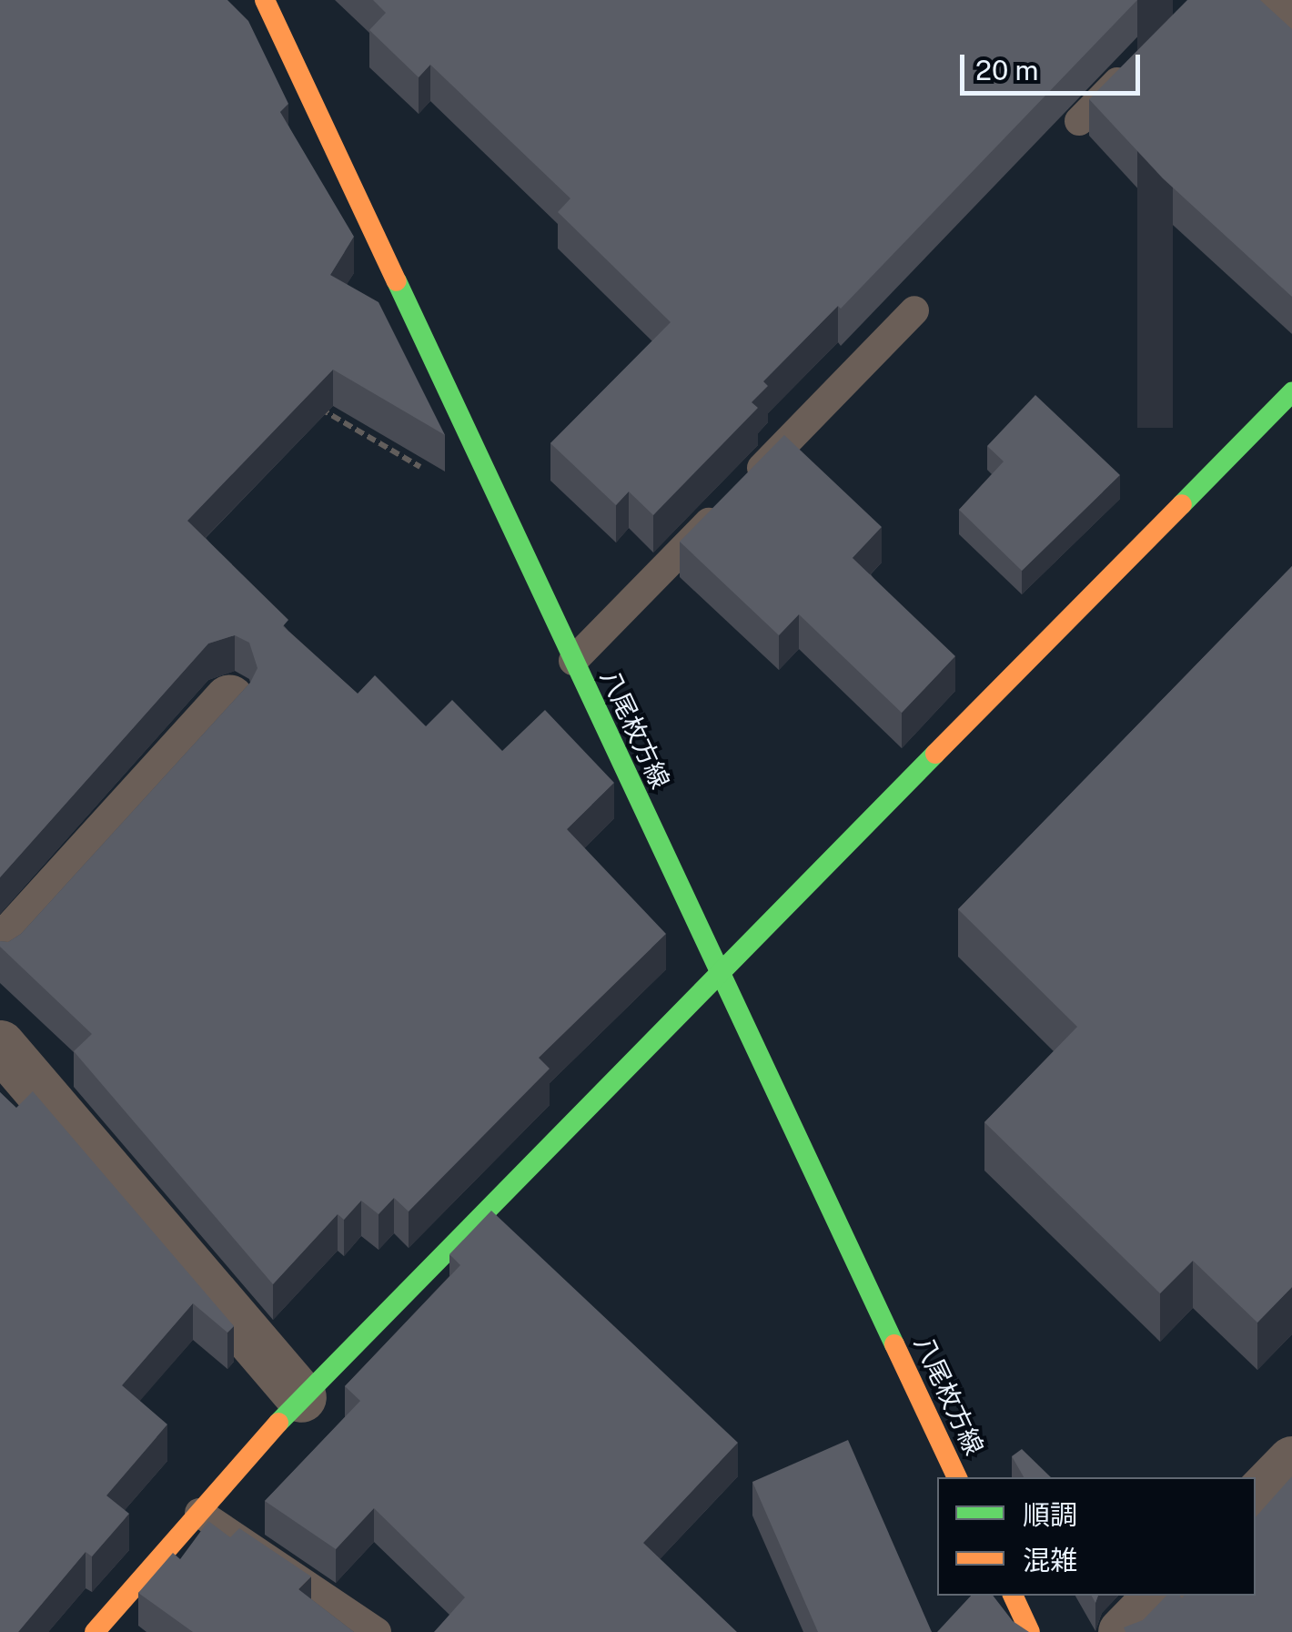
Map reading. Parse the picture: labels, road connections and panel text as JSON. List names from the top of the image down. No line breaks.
{"streets":{"street":["八尾枚方線"]},"legend":["順調","混雑"],"scale_bar":"20 m"}
